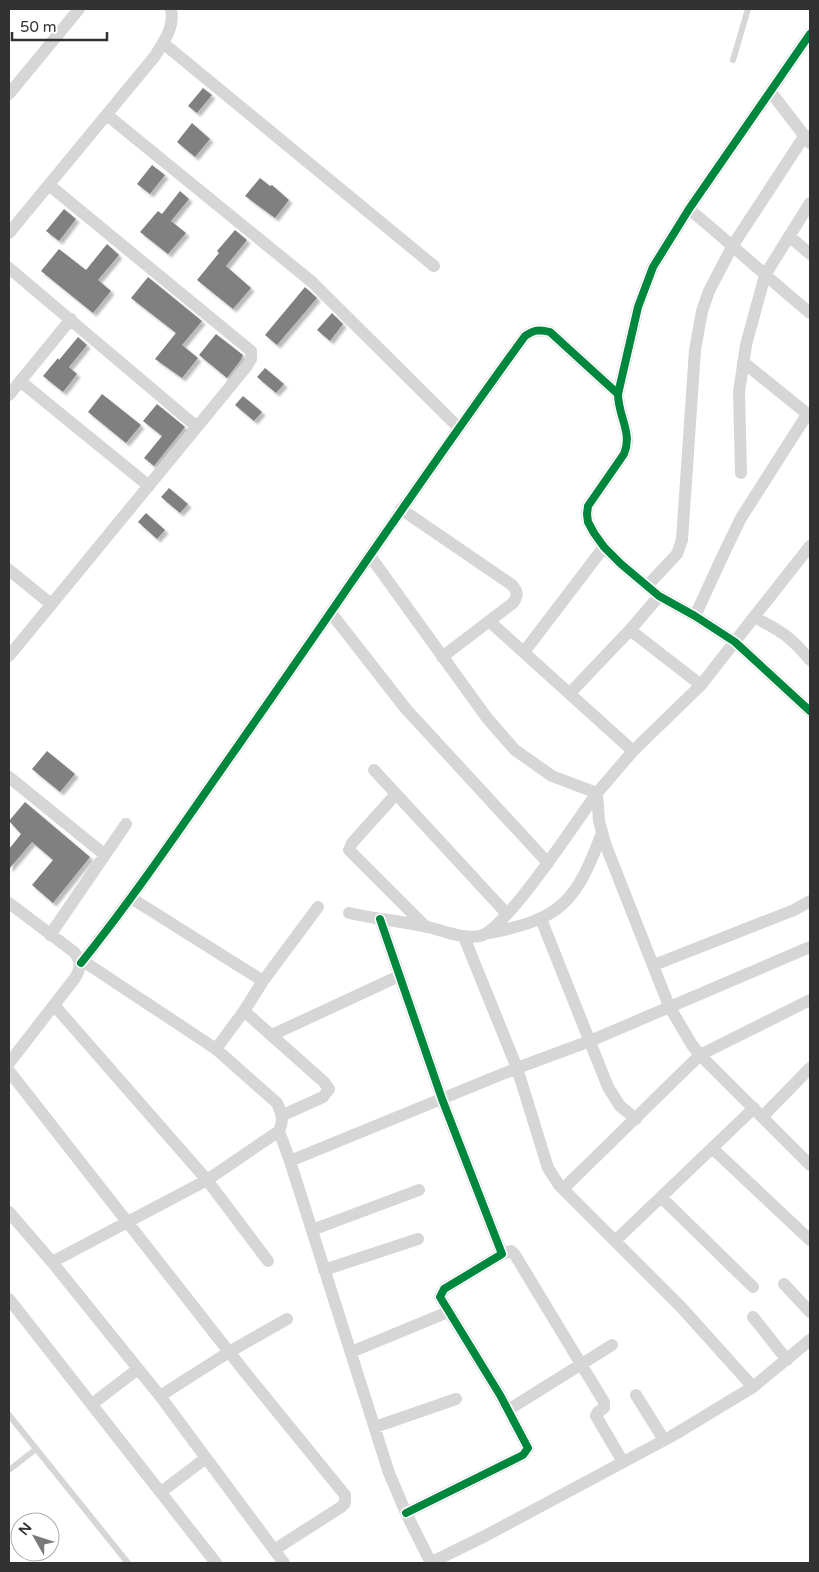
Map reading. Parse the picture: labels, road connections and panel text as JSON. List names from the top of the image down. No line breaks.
{"scale_bar":"50 m","north":"top left"}
